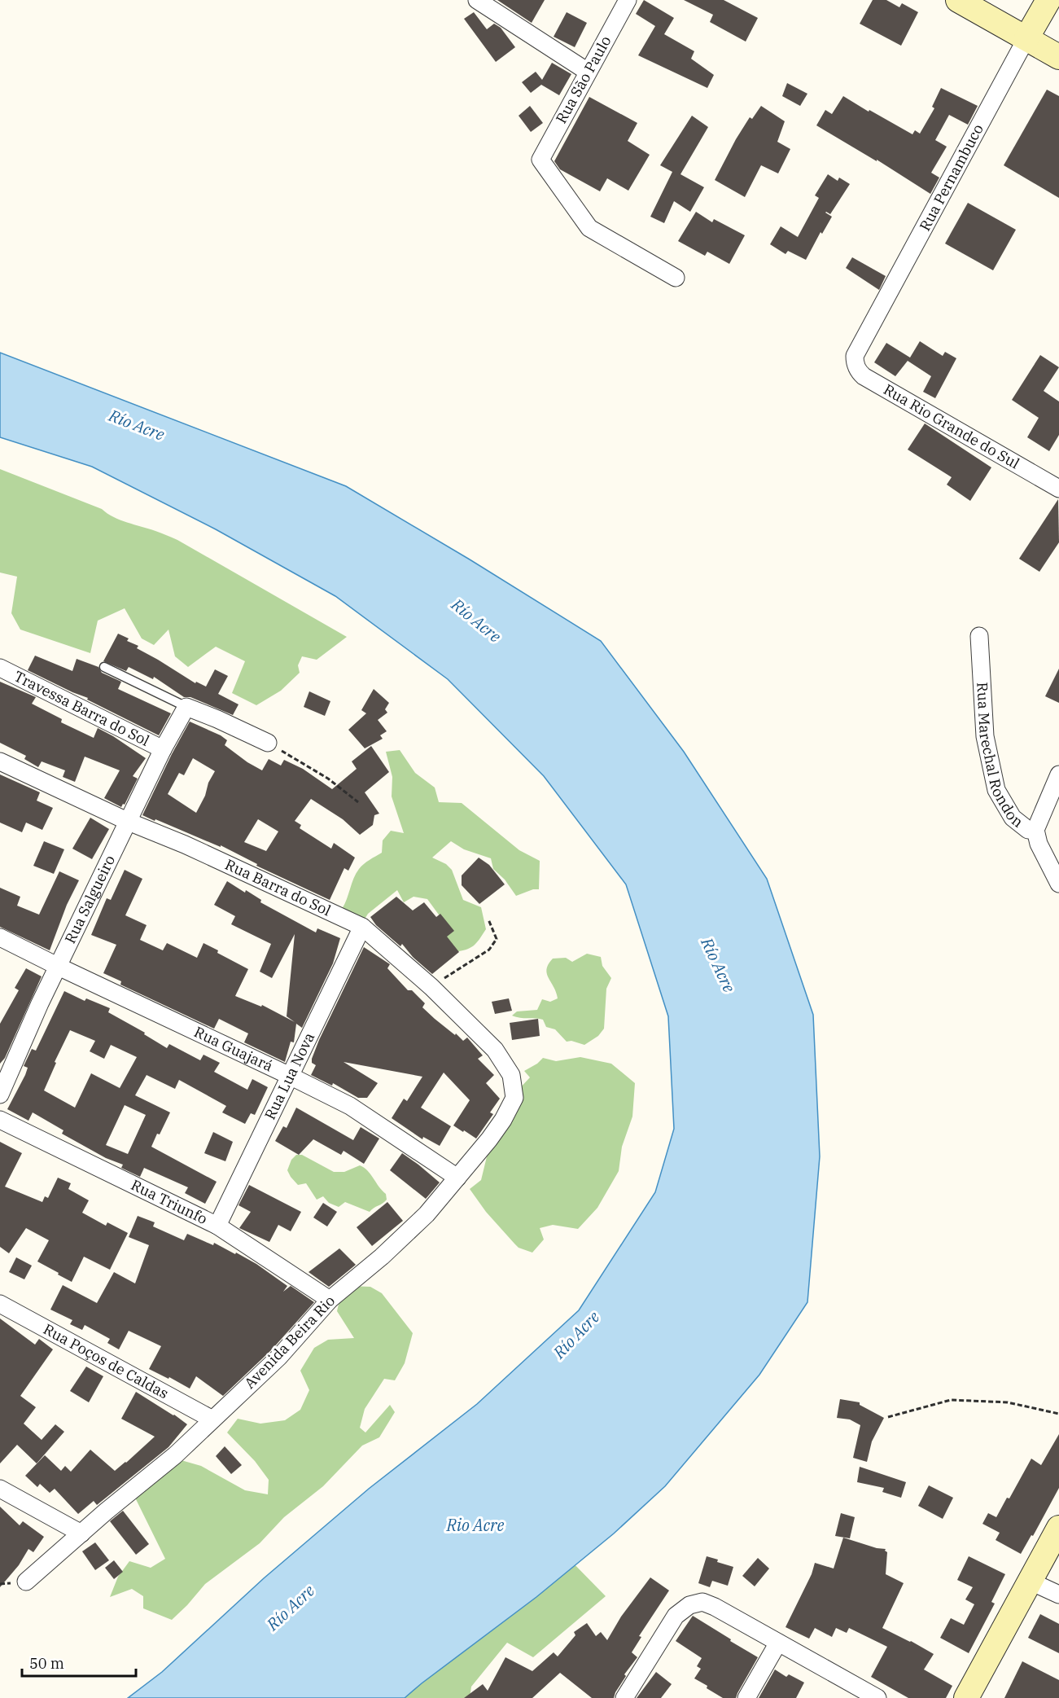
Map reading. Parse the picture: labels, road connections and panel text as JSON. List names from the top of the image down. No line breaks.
{"streets":{"main road":["Rua Pernambuco"],"street":["Rua São Paulo","Rua Rio Grande do Sul","Travessa Barra do Sol","Rua Marechal Rondon","Rua Barra do Sol","Rua Salgueiro","Rua Guajará","Rua Lua Nova","Rua Triunfo","Avenida Beira Rio","Rua Poços de Caldas"]},"crossings":[["Rua Pernambuco","Rua Rio Grande do Sul"],["Travessa Barra do Sol","Rua Salgueiro"],["Rua Barra do Sol","Rua Salgueiro"],["Rua Barra do Sol","Rua Lua Nova"],["Rua Barra do Sol","Avenida Beira Rio"],["Rua Salgueiro","Rua Guajará"],["Rua Guajará","Rua Lua Nova"],["Rua Guajará","Avenida Beira Rio"],["Rua Lua Nova","Rua Triunfo"],["Rua Triunfo","Avenida Beira Rio"],["Avenida Beira Rio","Rua Poços de Caldas"]],"water":["Río Acre","Rio Acre"],"scale_bar":"50 m"}
